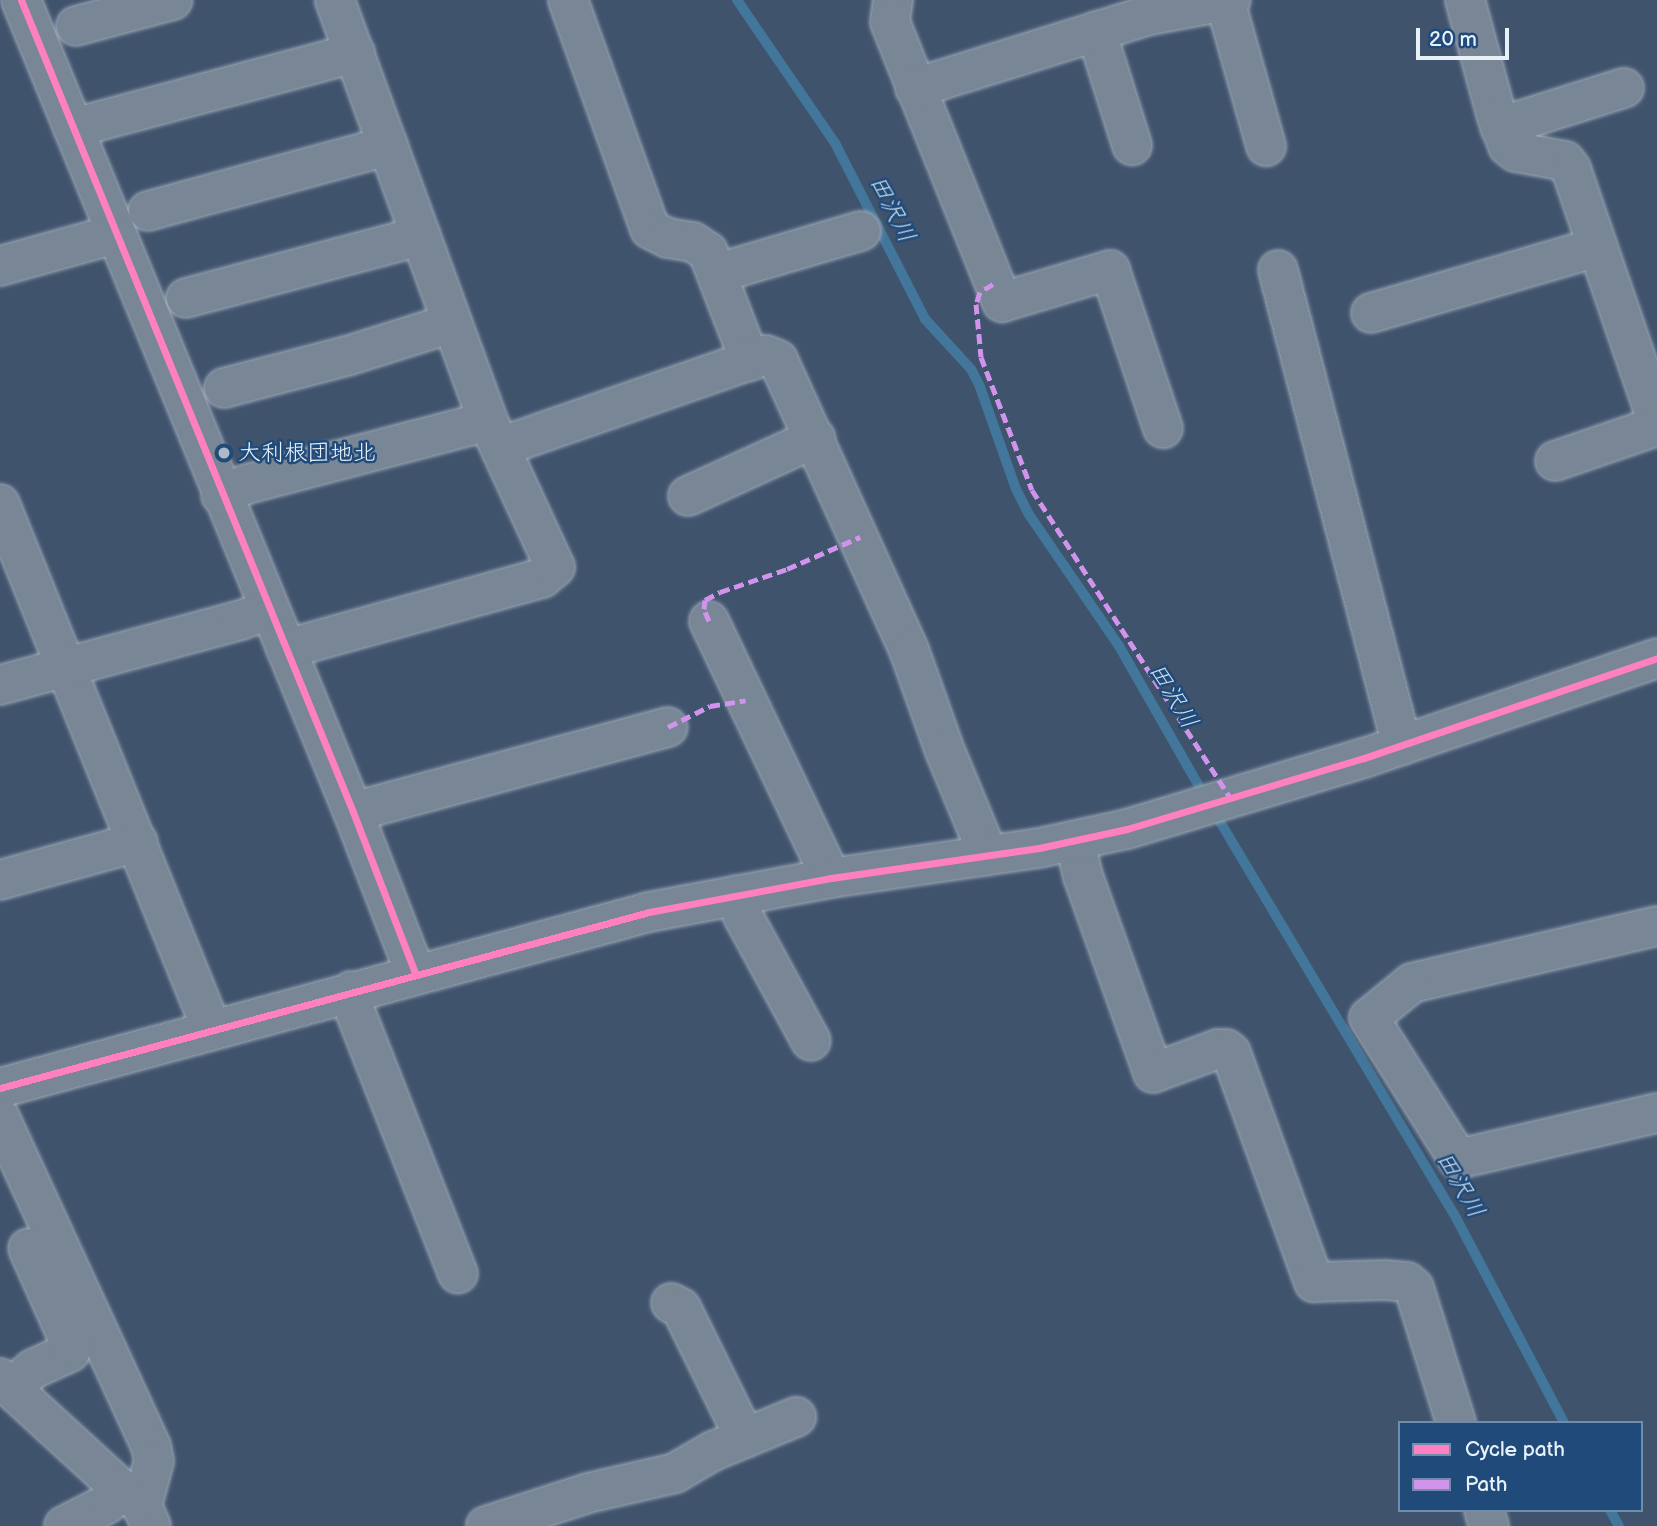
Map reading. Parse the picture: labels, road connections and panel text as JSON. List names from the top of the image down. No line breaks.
{"water":["田沢川"],"places":["大利根団地北"],"legend":["Cycle path","Path"],"scale_bar":"20 m"}
